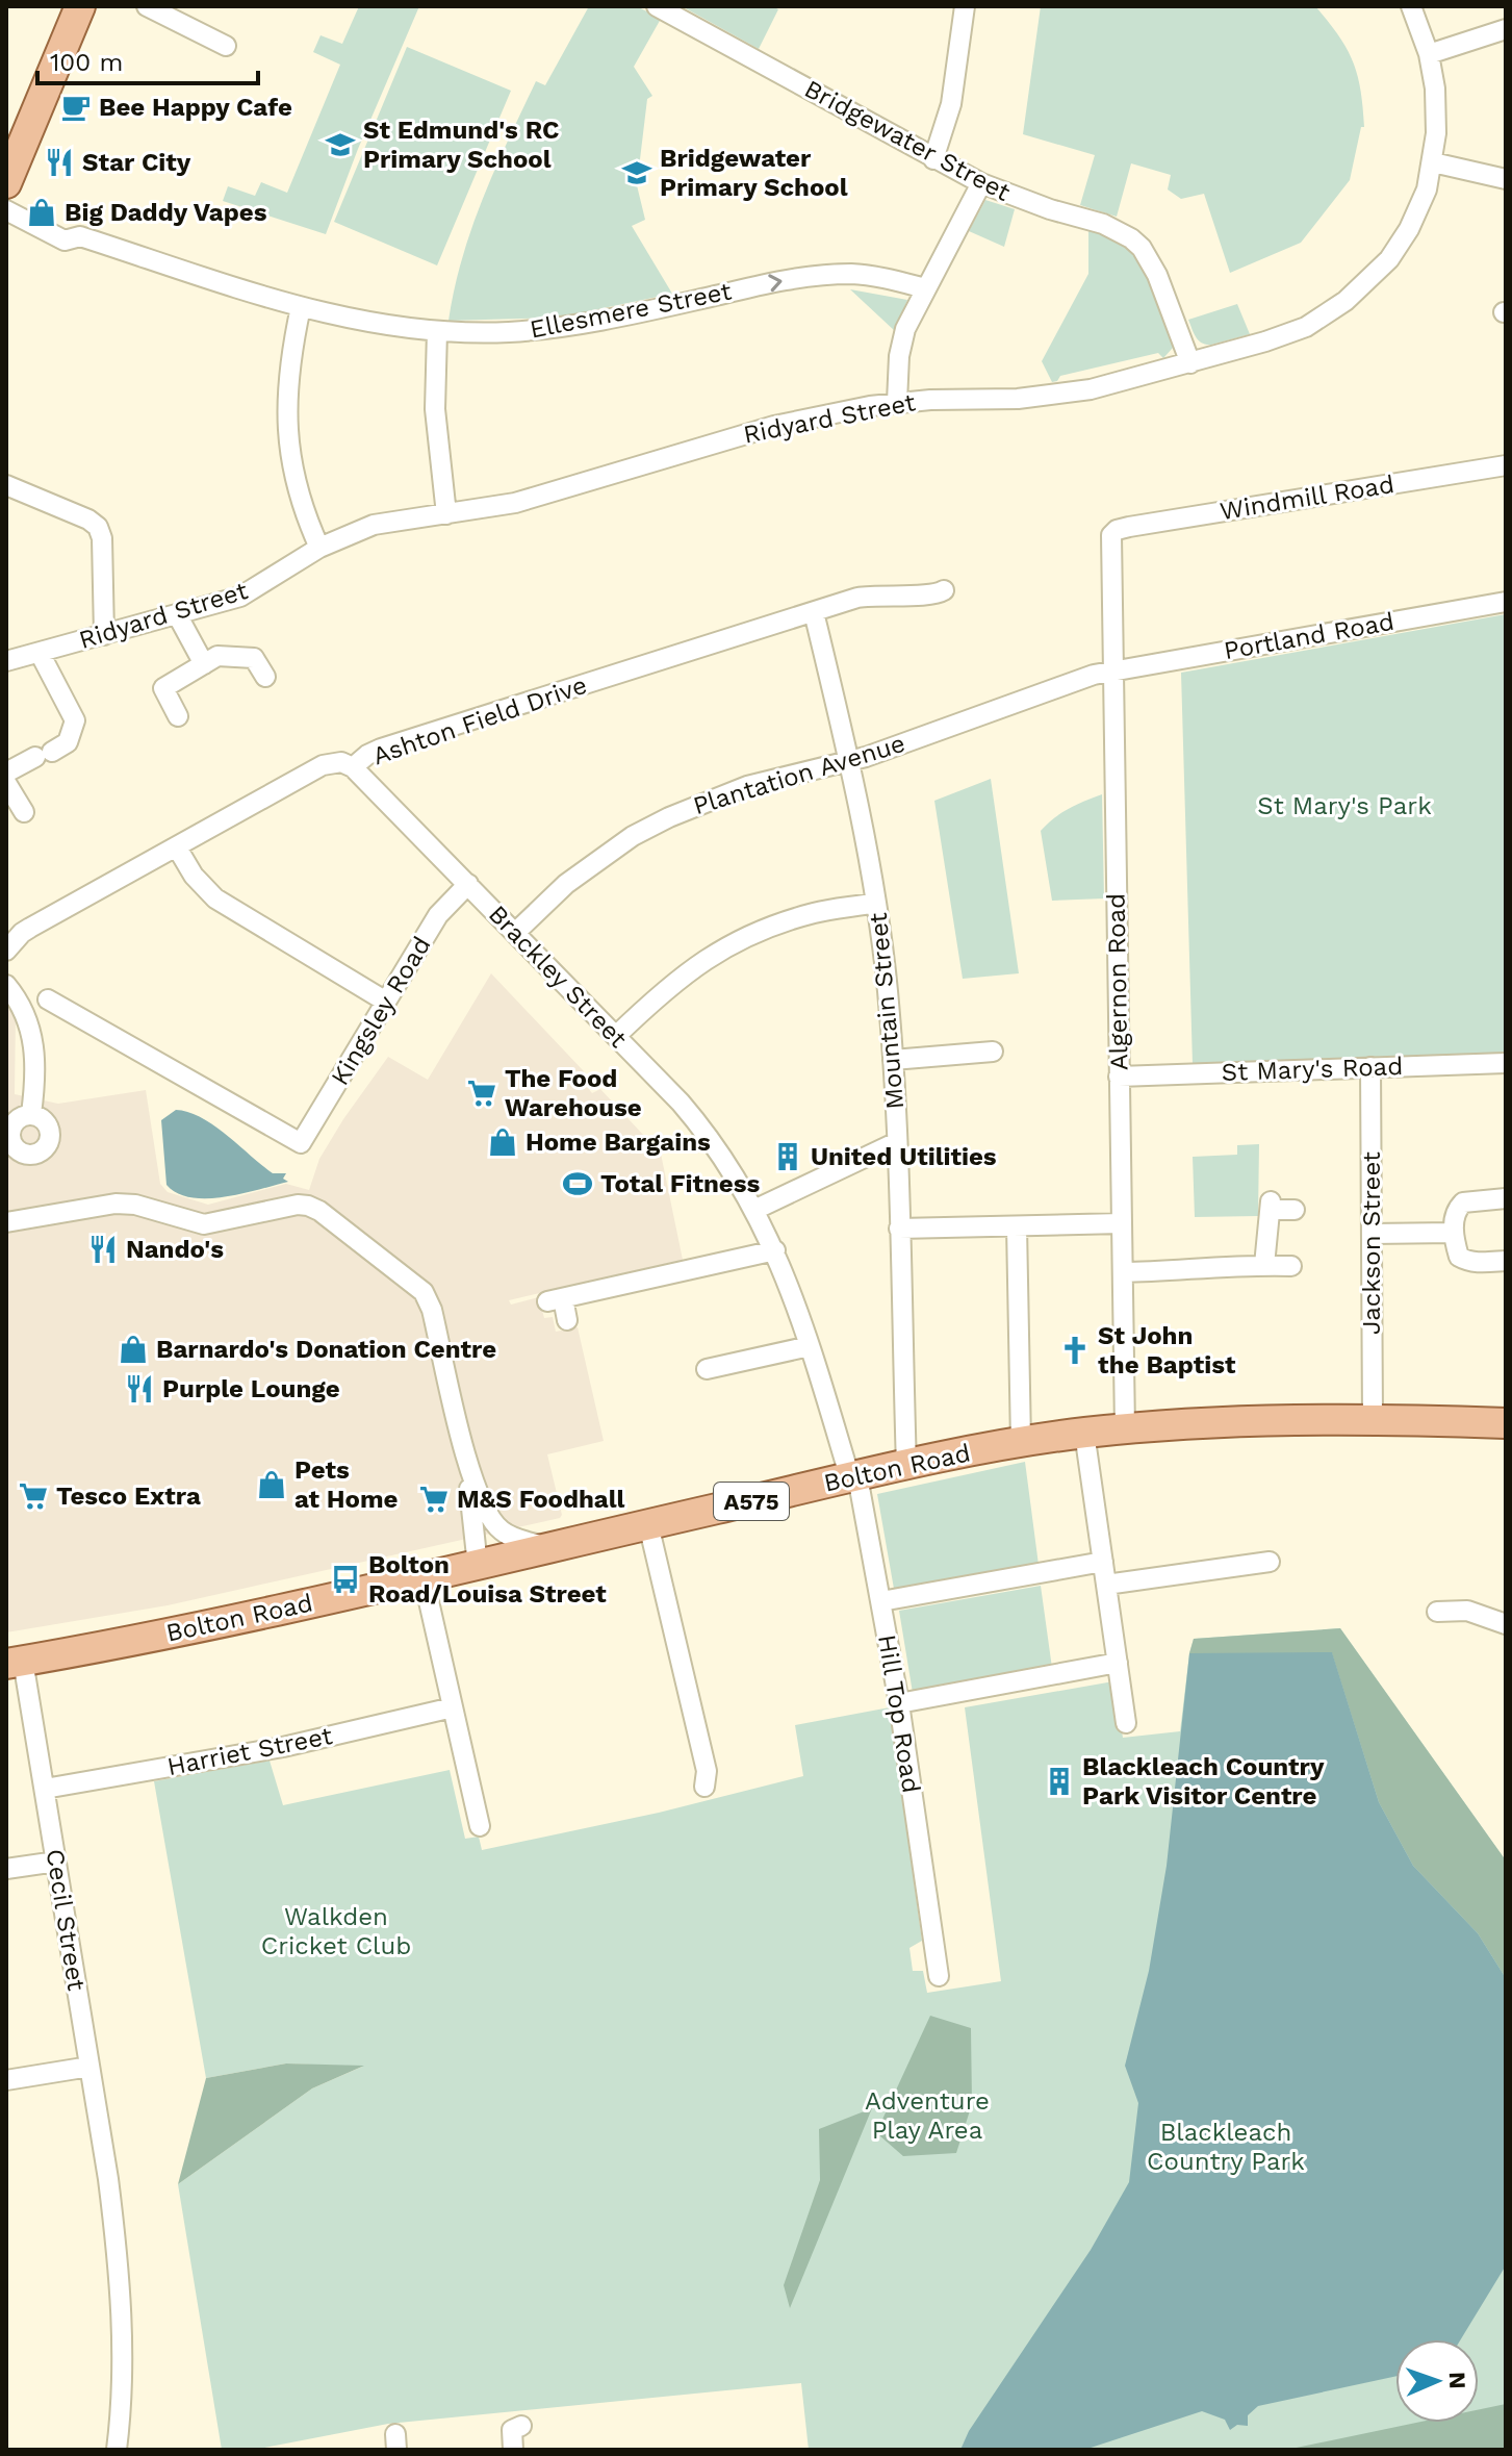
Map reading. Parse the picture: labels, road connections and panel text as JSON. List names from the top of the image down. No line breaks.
{"streets":{"main road":["Bolton Road","A575"],"street":["Bridgewater Street","Ellesmere Street","Ridyard Street","Windmill Road","Portland Road","Ashton Field Drive","Plantation Avenue","Brackley Street","Algernon Road","Kingsley Road","Mountain Street","St Mary's Road","Jackson Street","Hill Top Road","Harriet Street","Cecil Street"]},"crossings":[["Bridgewater Street","Ridyard Street"],["Windmill Road","Algernon Road"],["Portland Road","Plantation Avenue"],["Portland Road","Algernon Road"],["Ashton Field Drive","Brackley Street"],["Ashton Field Drive","Mountain Street"],["Plantation Avenue","Brackley Street"],["Plantation Avenue","Algernon Road"],["Plantation Avenue","Mountain Street"],["Brackley Street","Kingsley Road"],["Brackley Street","Bolton Road"],["Brackley Street","Hill Top Road"],["Algernon Road","St Mary's Road"],["Algernon Road","Bolton Road"],["Mountain Street","Bolton Road"],["St Mary's Road","Jackson Street"],["Jackson Street","Bolton Road"],["Bolton Road","Hill Top Road"],["Bolton Road","Cecil Street"],["Harriet Street","Cecil Street"]],"one_way":["Ellesmere Street"],"parks":["St Mary's Park","Walkden Cricket Club","Adventure Play Area","Blackleach Country Park"],"places":{"cafe":["Bee Happy Cafe"],"school or university":["St Edmund's RC Primary School","Bridgewater Primary School"],"restaurant":["Star City","Nando's","Purple Lounge"],"shop":["Big Daddy Vapes","Home Bargains","Barnardo's Donation Centre","Pets at Home"],"supermarket":["The Food Warehouse","Tesco Extra","M&S Foodhall"],"building":["United Utilities","Blackleach Country Park Visitor Centre"],"sports":["Total Fitness"],"church":["St John the Baptist"],"bus stop":["Bolton Road/Louisa Street"]},"scale_bar":"100 m","north":"right"}
